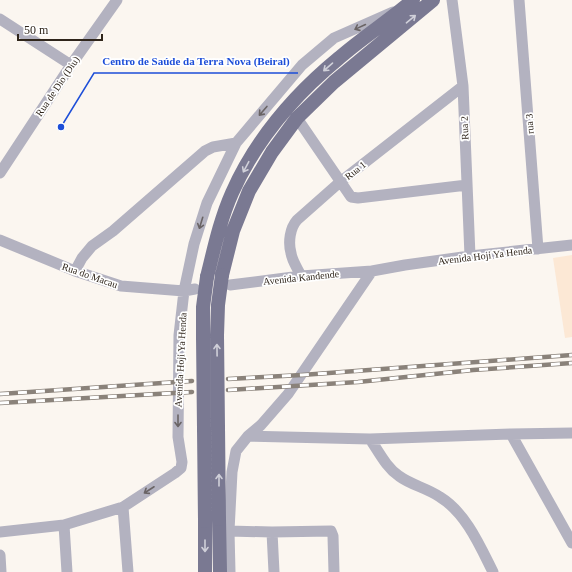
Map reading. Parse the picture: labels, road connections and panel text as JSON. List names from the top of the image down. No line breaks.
{"streets":{"street":["Rua de Dio (Diu)","rua 3","Rua 2","Rua 1","Avenida Hoji Ya Henda","Rua do Macau","Avenida Kandende"]},"crossings":[["rua 3","Avenida Hoji Ya Henda"],["Rua 2","Rua 1"],["Rua 2","Avenida Hoji Ya Henda"],["Rua 1","Avenida Kandende"],["Avenida Hoji Ya Henda","Rua do Macau"],["Avenida Hoji Ya Henda","Avenida Kandende"]],"places":["Centro de Saúde da Terra Nova (Beiral)"],"scale_bar":"50 m"}
